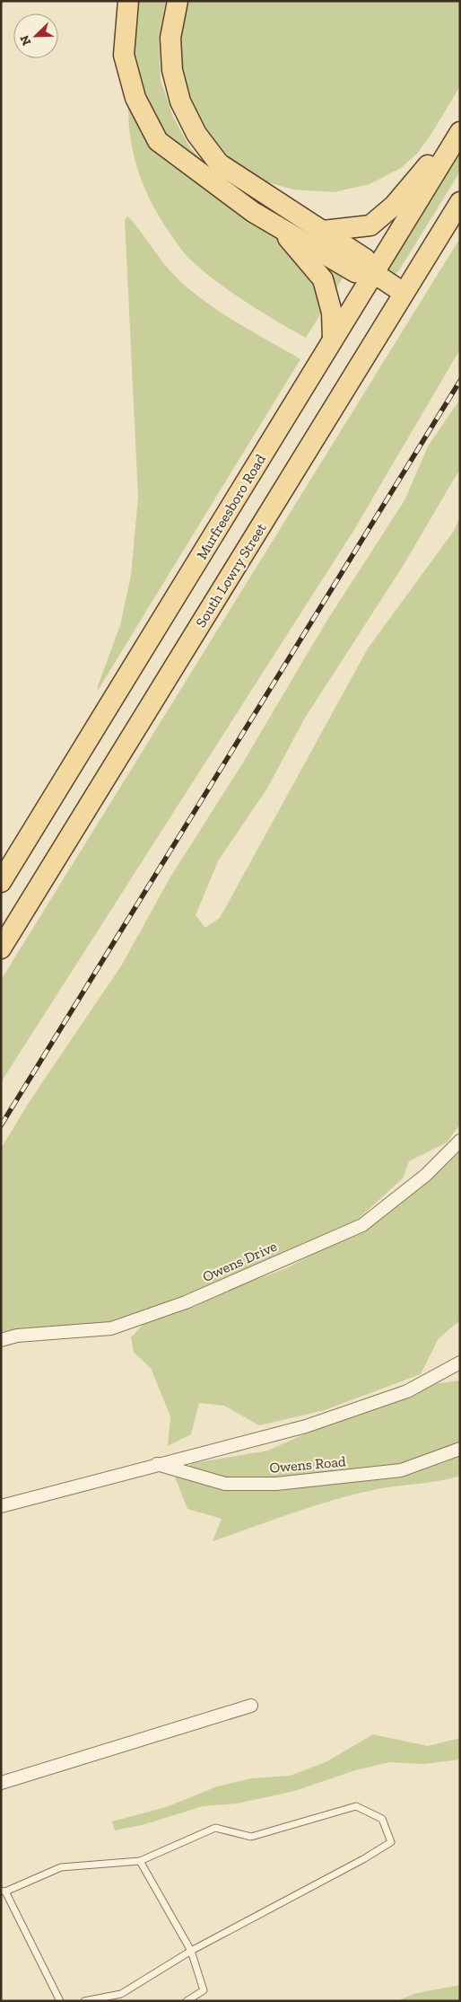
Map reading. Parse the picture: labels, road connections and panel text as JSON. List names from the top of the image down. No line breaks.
{"streets":{"main road":["Murfreesboro Road","South Lowry Street"],"street":["Owens Drive","Owens Road"]},"north":"bottom left"}
